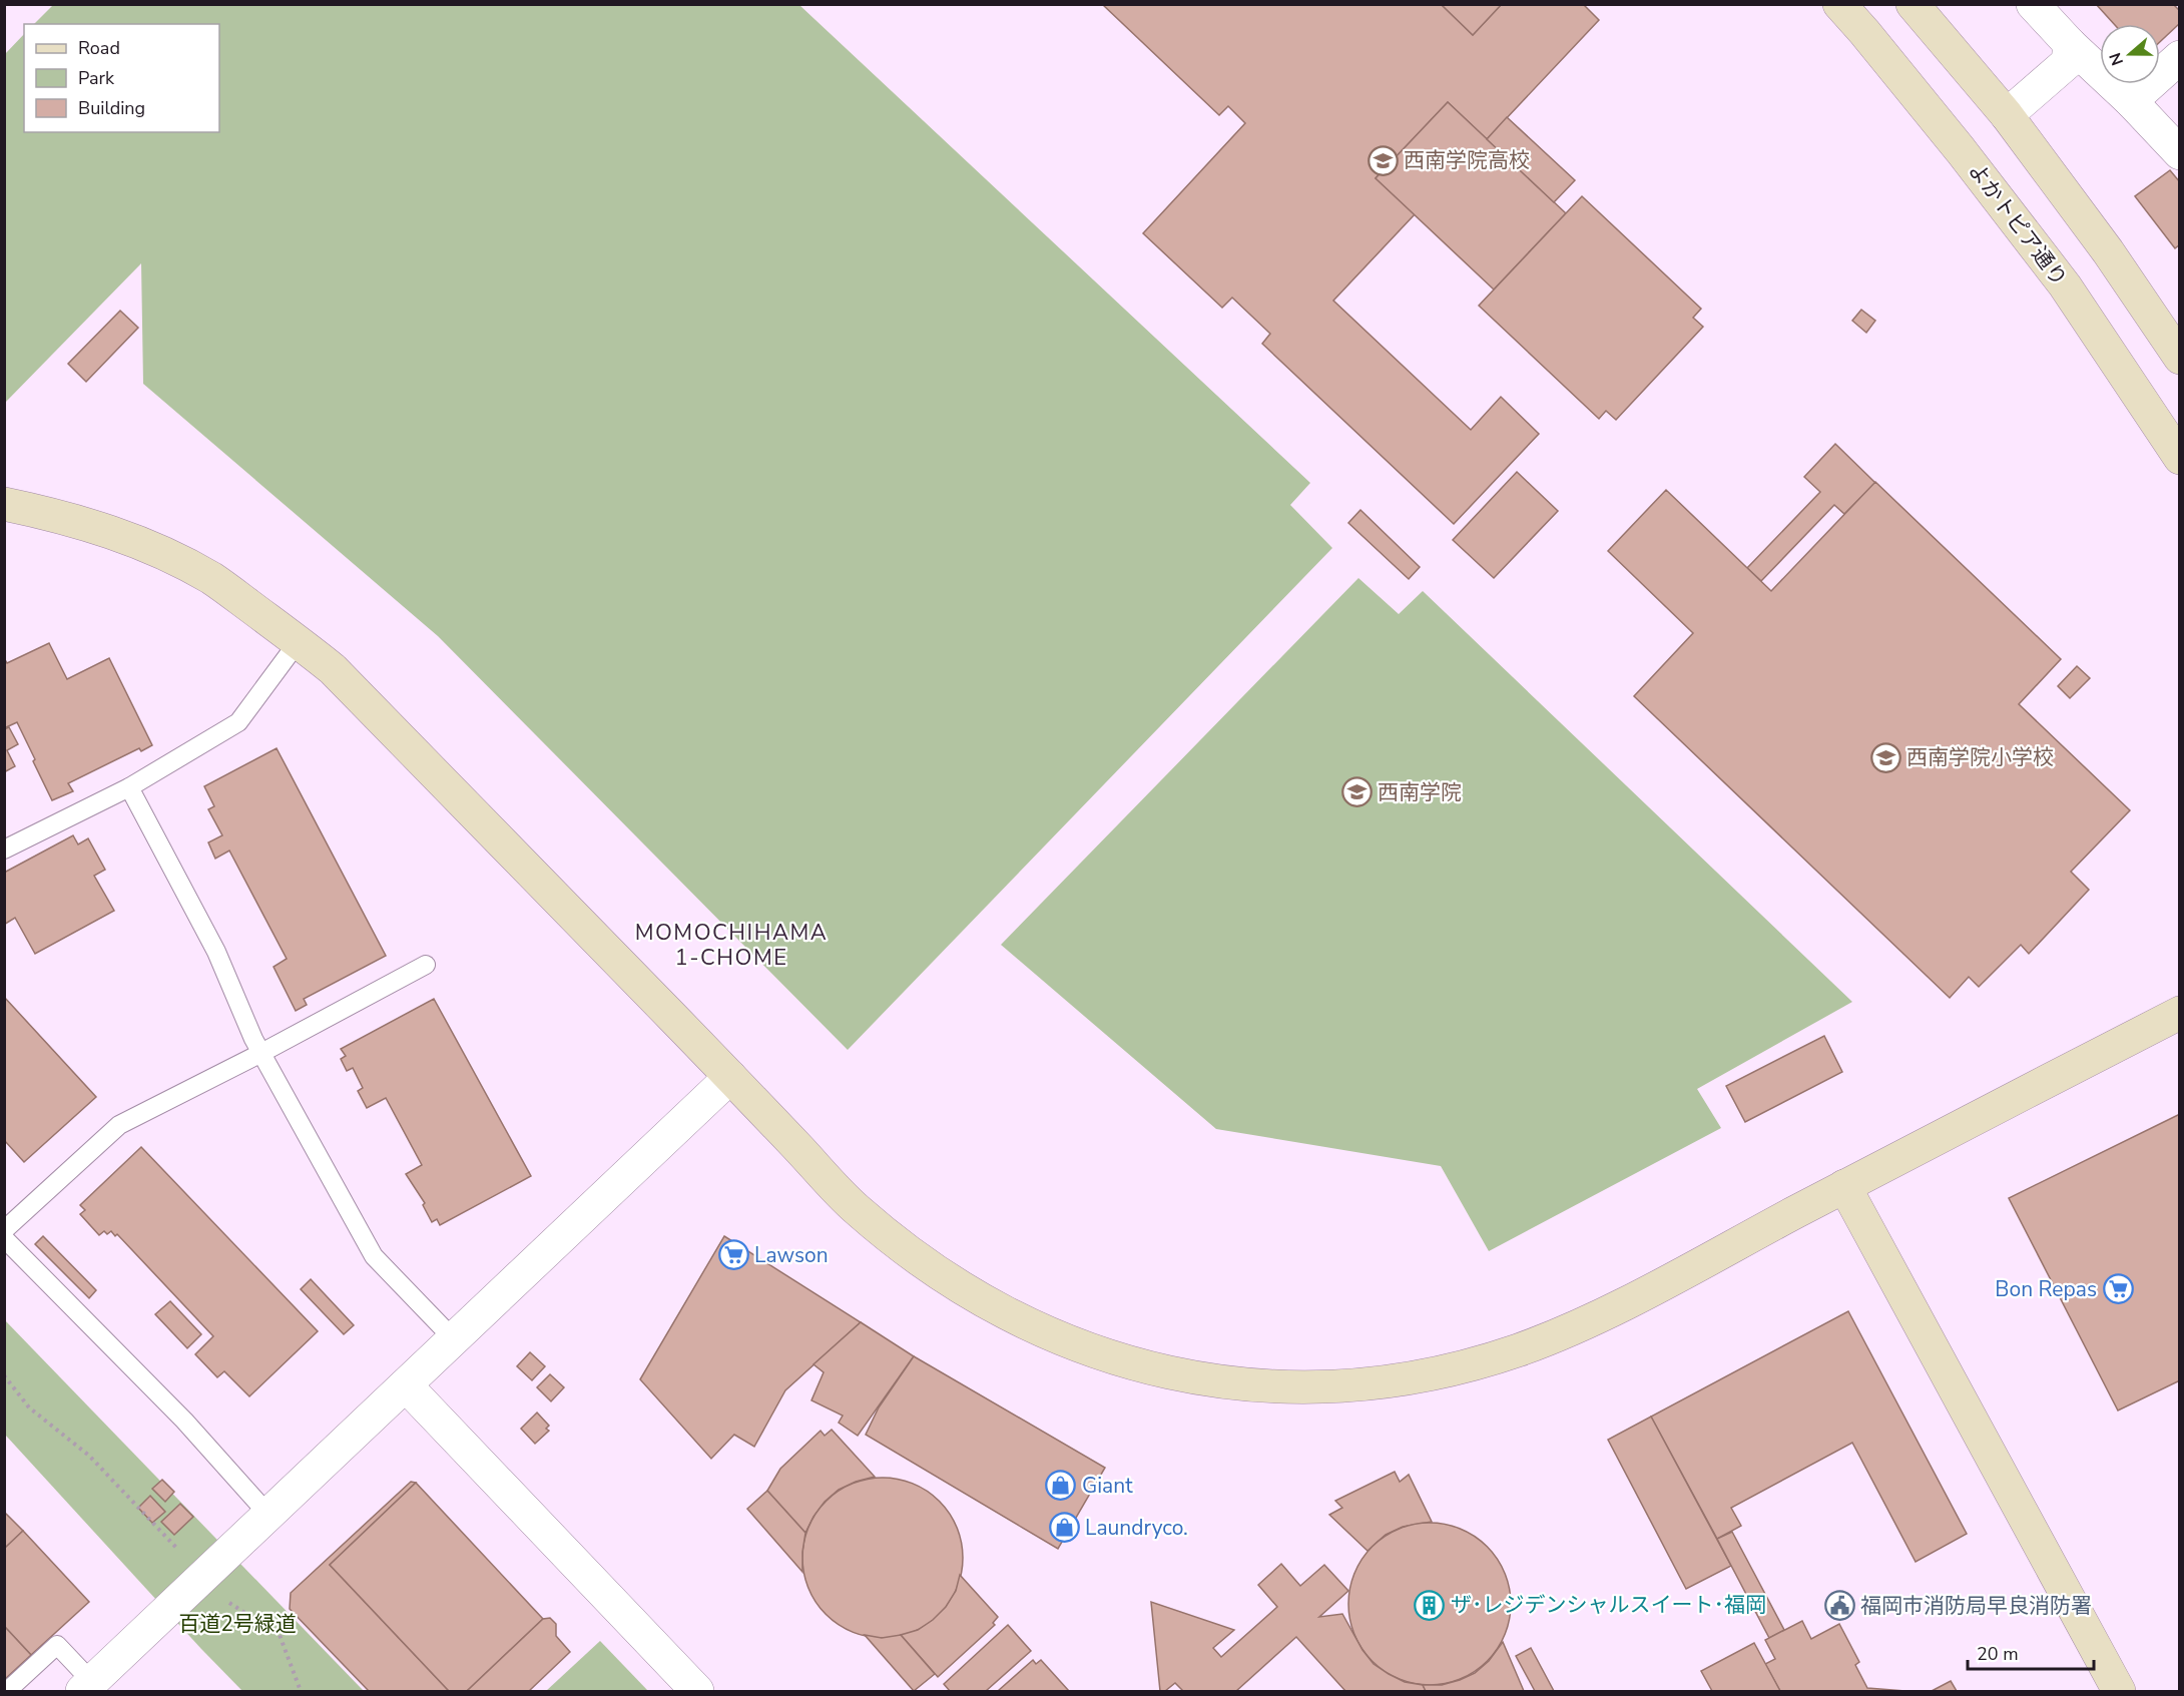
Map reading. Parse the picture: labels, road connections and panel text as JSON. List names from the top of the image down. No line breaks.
{"streets":{"street":["よかトピア通り"]},"districts":["MOMOCHIHAMA 1-CHOME"],"parks":["百道2号緑道"],"places":{"school or university":["西南学院高校","西南学院小学校","西南学院"],"supermarket":["Lawson","Bon Repas"],"shop":["Giant","Laundryco."],"building":["ザ･レジデンシャルスイート･福岡"],"public building":["福岡市消防局早良消防署"]},"legend":["Road","Park","Building"],"scale_bar":"20 m","north":"left"}
